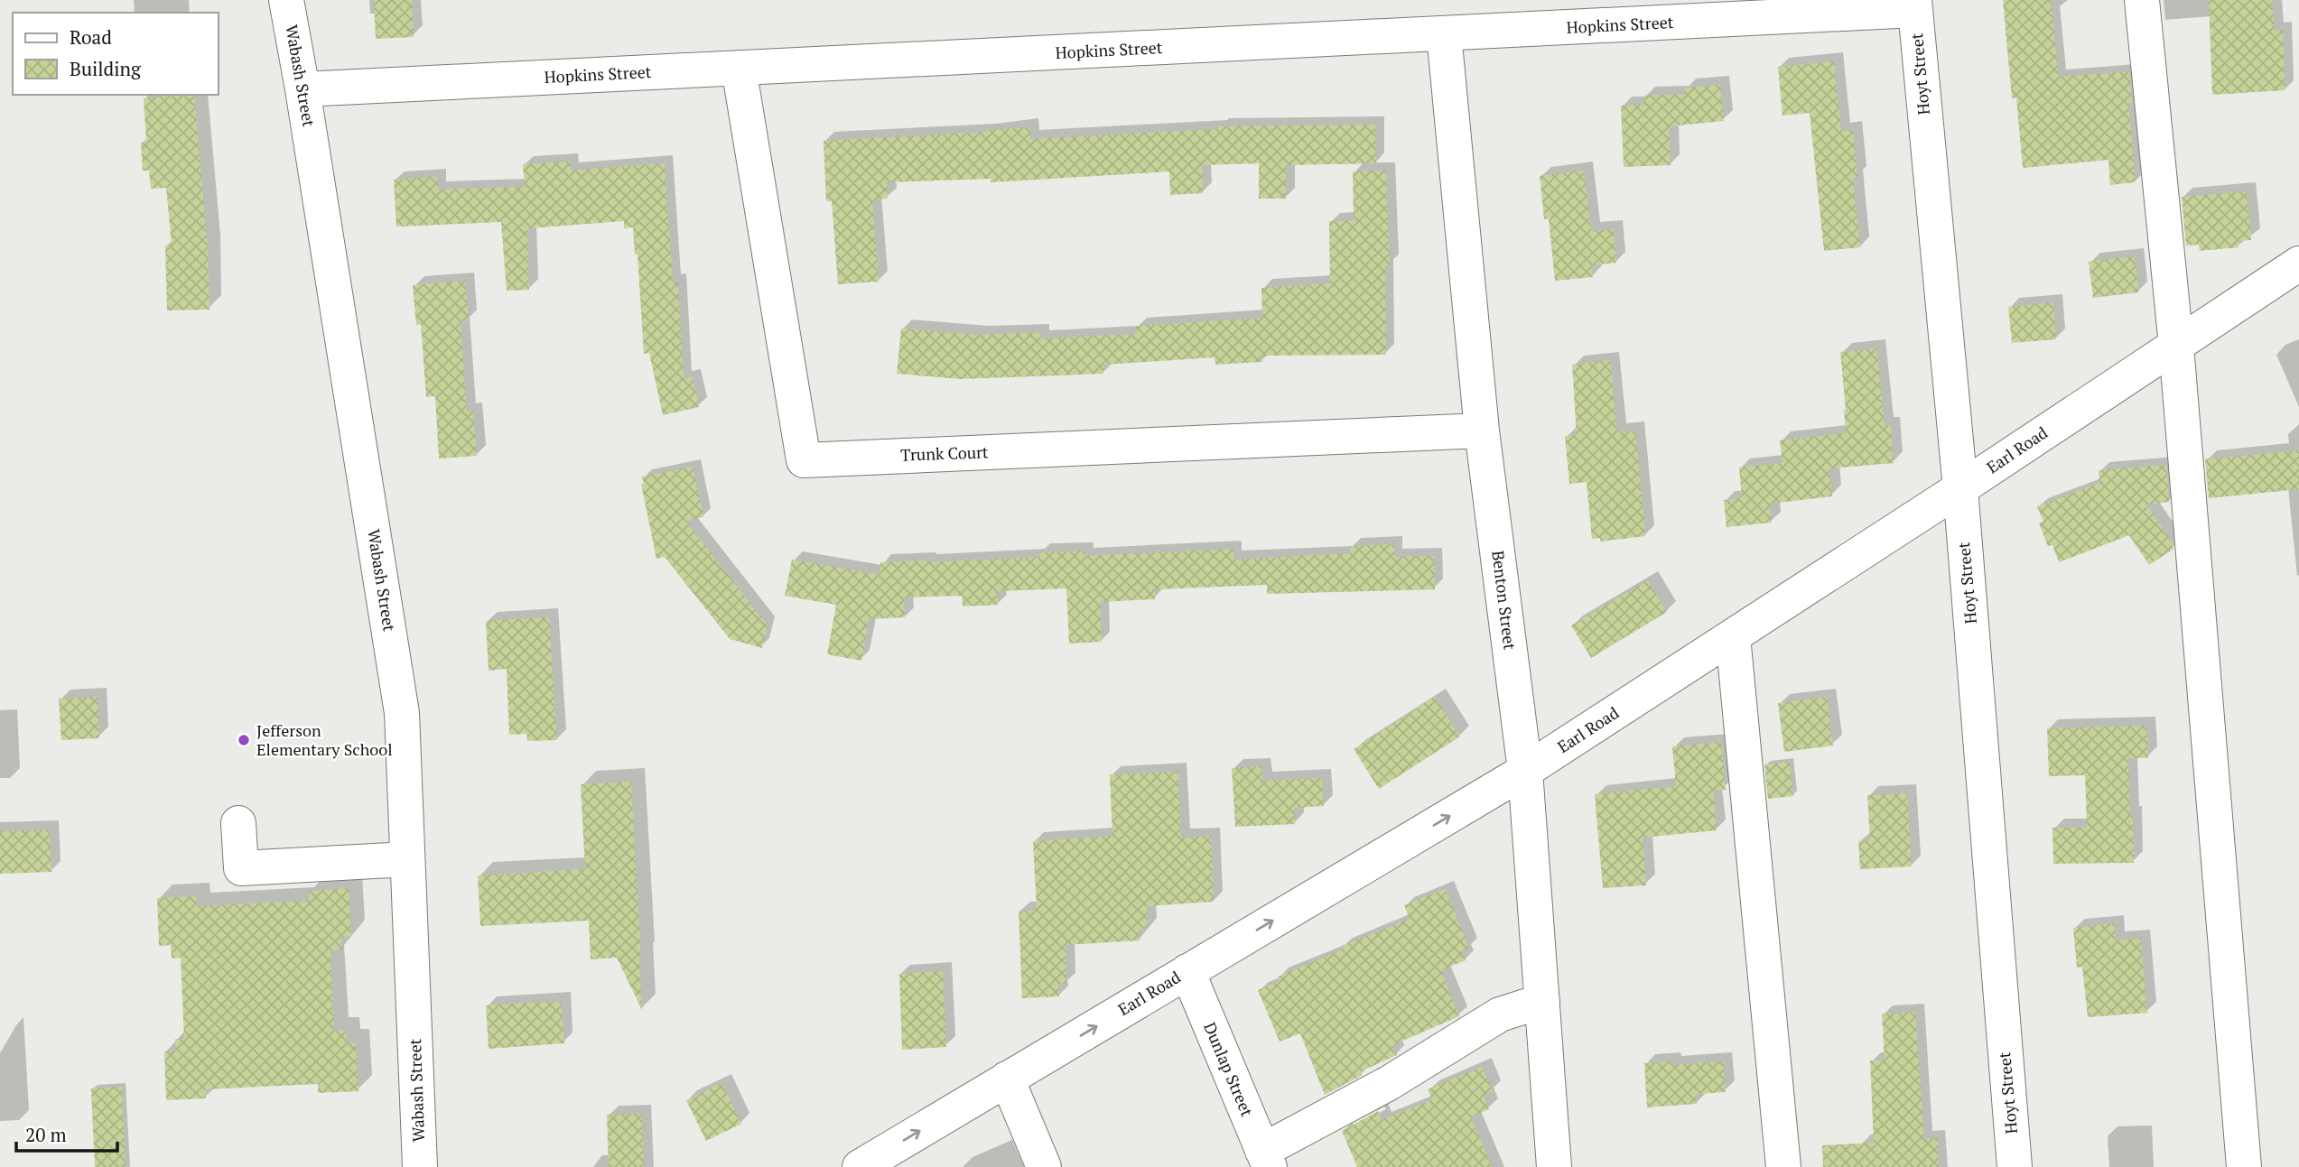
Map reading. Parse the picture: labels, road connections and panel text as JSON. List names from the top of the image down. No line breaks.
{"streets":{"street":["Hopkins Street","Hoyt Street","Wabash Street","Earl Road","Trunk Court","Benton Street","Dunlap Street"]},"crossings":[["Hopkins Street","Hoyt Street"],["Hopkins Street","Wabash Street"],["Hopkins Street","Trunk Court"],["Hopkins Street","Benton Street"],["Hoyt Street","Earl Road"],["Earl Road","Benton Street"],["Earl Road","Dunlap Street"],["Trunk Court","Benton Street"]],"places":["Jefferson Elementary School"],"legend":["Road","Building"],"scale_bar":"20 m"}
